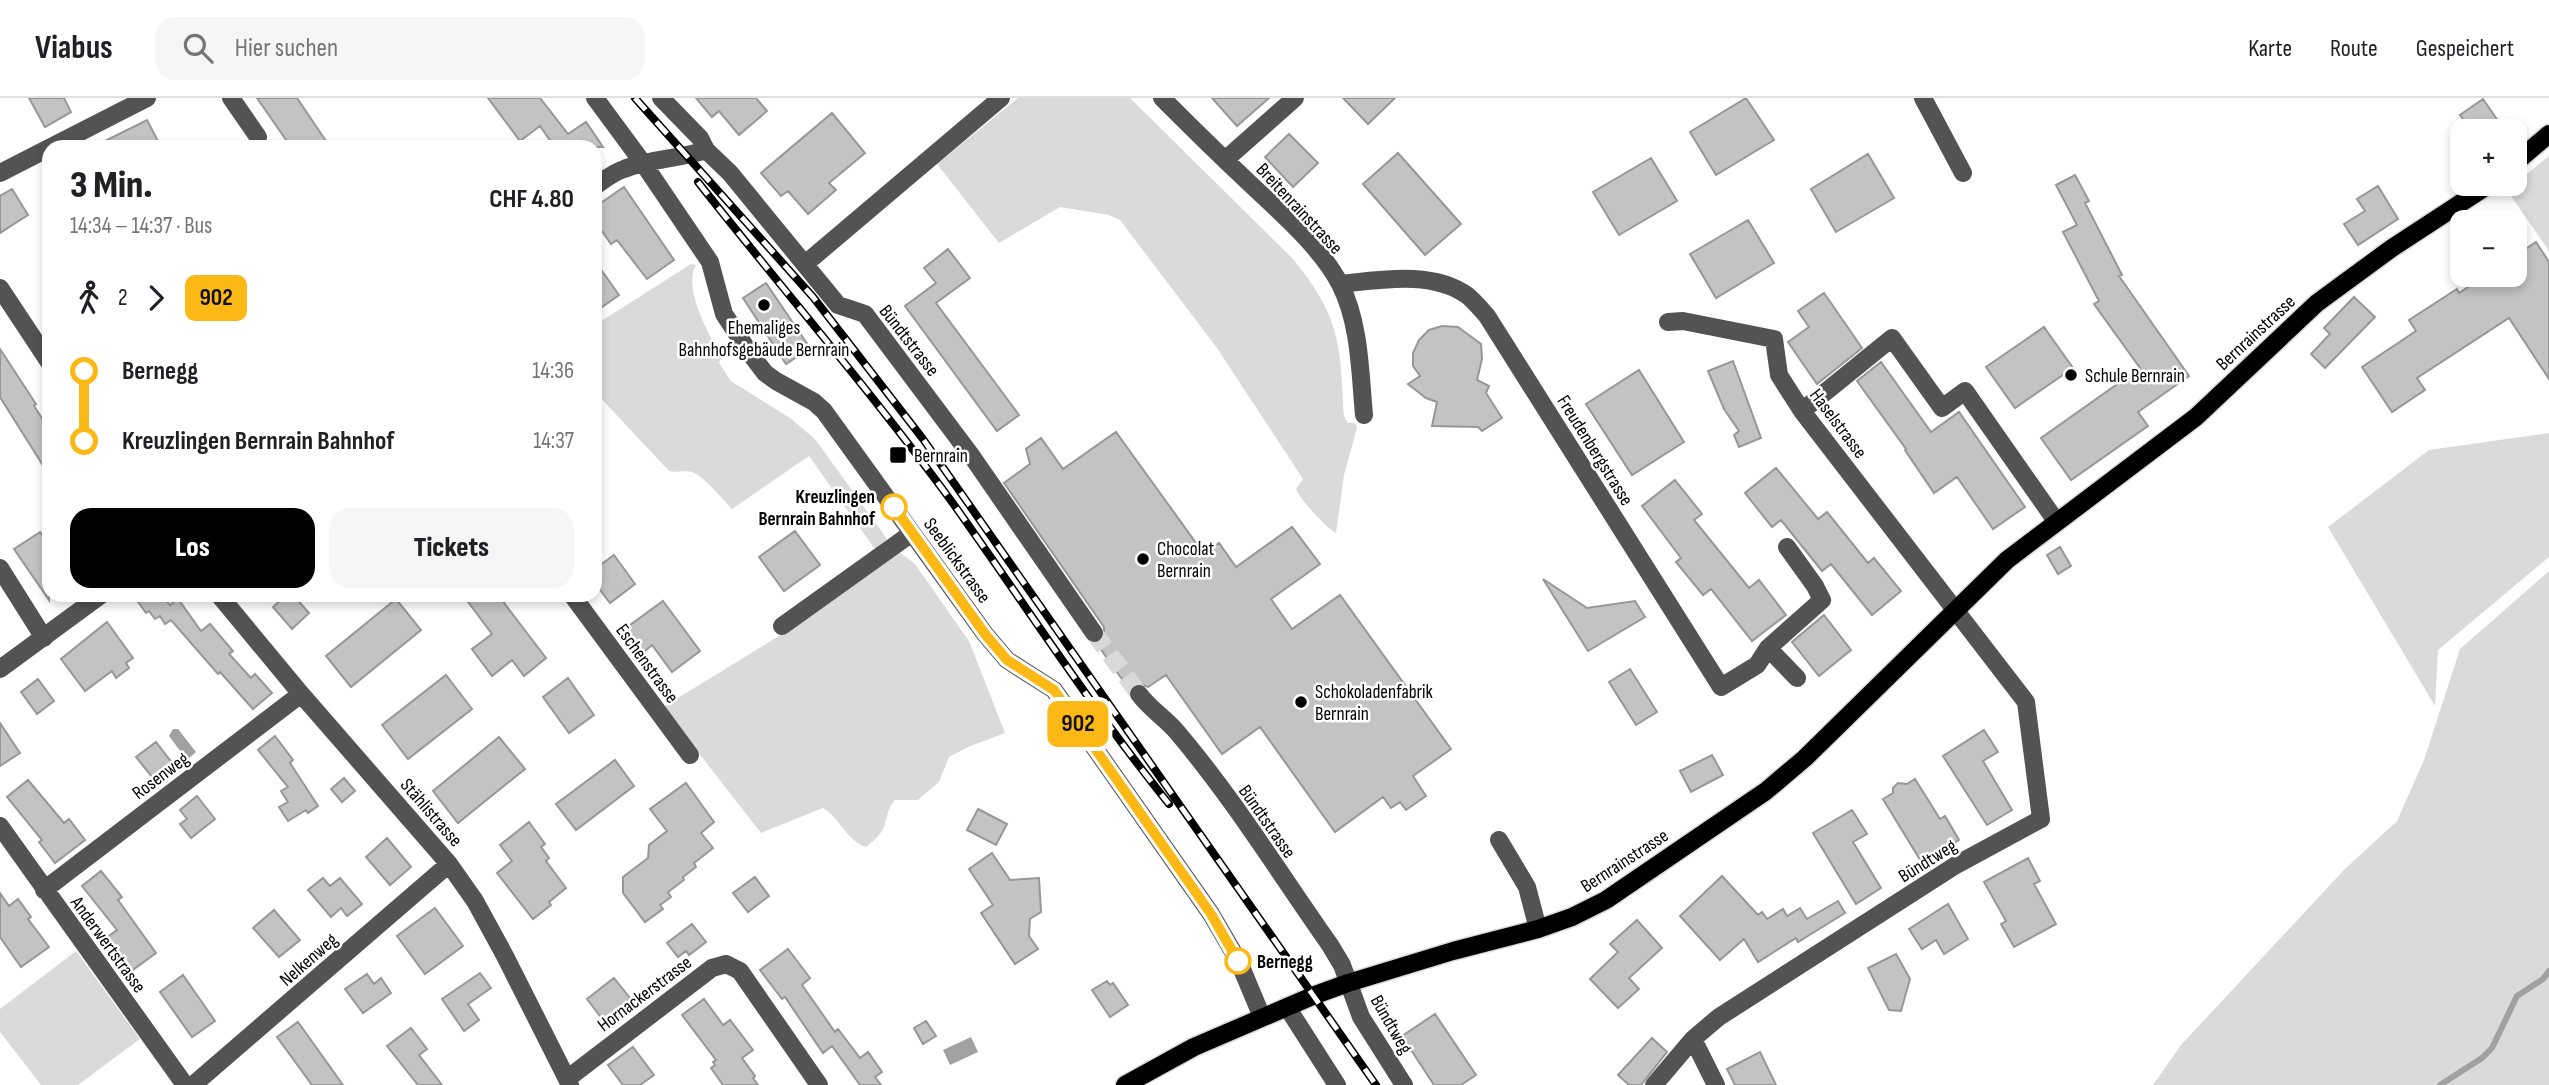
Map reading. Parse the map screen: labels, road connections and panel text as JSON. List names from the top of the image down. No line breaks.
{"streets":{"main road":["Bernrainstrasse"],"street":["Breitenrainstrasse","Bündtstrasse","Haselstrasse","Freudenbergstrasse","Seeblickstrasse","Eschenstrasse","Rosenweg","Stählistrasse","Bündtweg","Anderwertstrasse","Nelkenweg","Hornackerstrasse"]},"crossings":[["Breitenrainstrasse","Freudenbergstrasse"],["Bernrainstrasse","Bündtstrasse"],["Bernrainstrasse","Haselstrasse"],["Bernrainstrasse","Seeblickstrasse"],["Bernrainstrasse","Bündtweg"],["Bündtstrasse","Bündtweg"],["Haselstrasse","Bündtweg"],["Rosenweg","Stählistrasse"],["Rosenweg","Anderwertstrasse"],["Stählistrasse","Nelkenweg"],["Stählistrasse","Hornackerstrasse"]],"places":{"other":["Ehemaliges Bahnhofsgebäude Bernrain","Schule Bernrain","Kreuzlingen Bernrain Bahnhof","Chocolat Bernrain","Schokoladenfabrik Bernrain","Bernegg"],"transit":["Bernrain"]},"lines":["bus line 902"],"page":{"header":"Viabus","search":"Hier suchen","nav":["Karte","Route","Gespeichert"],"on_map":"902","map_buttons":["+","−"],"heading":["3 Min.","14:34 – 14:37 · Bus","CHF 4.80"],"legs":["2","902"],"list":[{"name":"Bernegg","value":"14:36"},{"name":"Kreuzlingen Bernrain Bahnhof","value":"14:37"}],"buttons":["Los","Tickets"]}}
